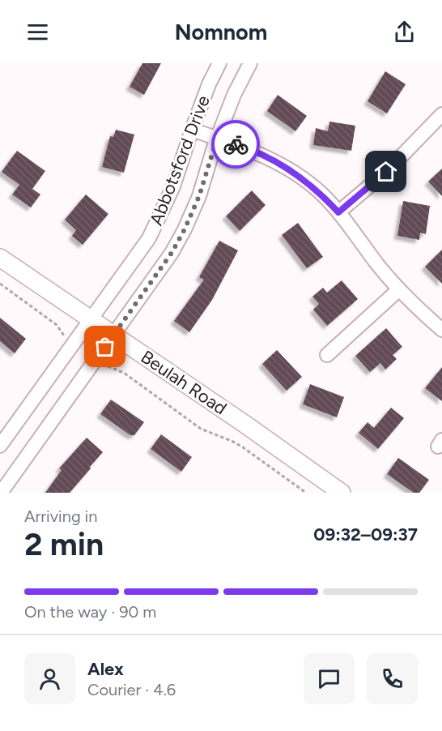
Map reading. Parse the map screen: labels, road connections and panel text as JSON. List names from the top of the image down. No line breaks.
{"streets":{"main road":["Beulah Road"],"street":["Abbotsford Drive"]},"crossings":[["Abbotsford Drive","Beulah Road"]],"page":{"header":"Nomnom","heading":["2 min","Arriving in","09:32–09:37"],"panel":["Alex","Courier · 4.6"],"bar":"On the way · 90 m"}}
